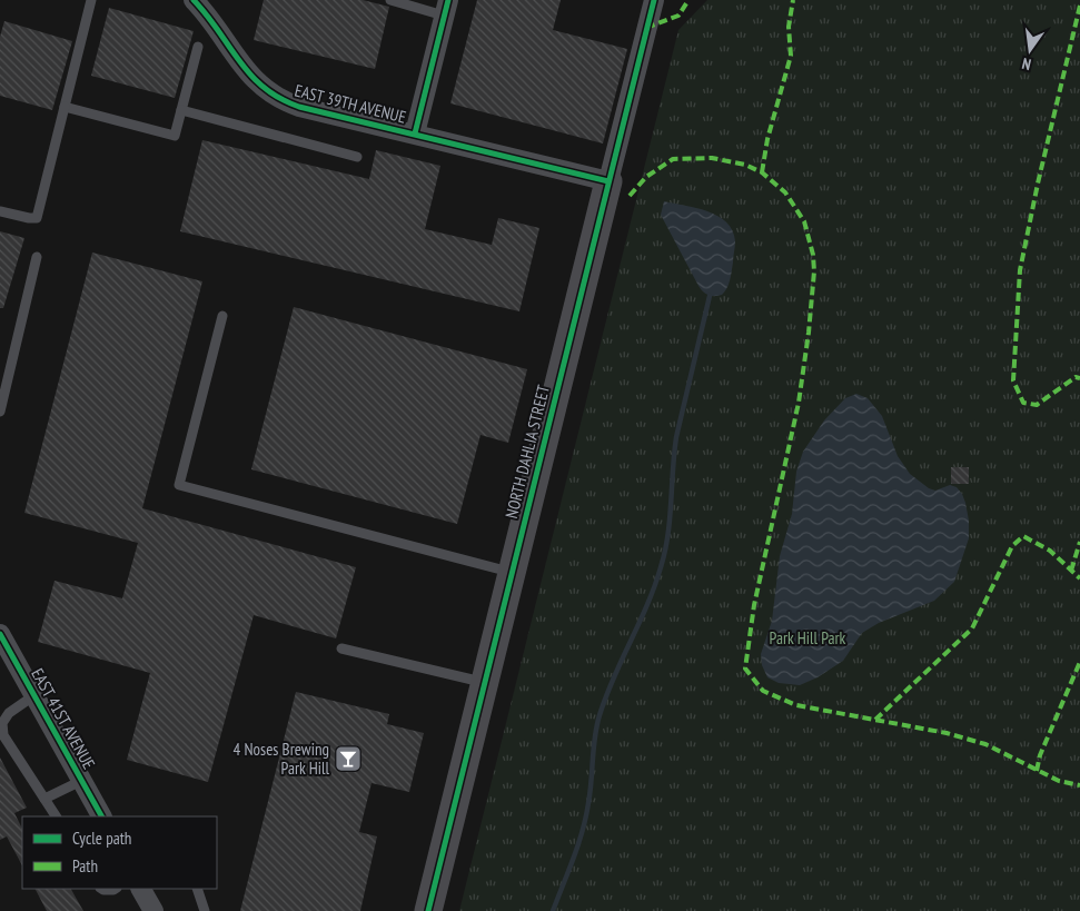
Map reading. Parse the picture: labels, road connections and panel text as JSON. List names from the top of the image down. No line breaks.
{"streets":{"street":["EAST 39TH AVENUE","NORTH DAHLIA STREET","EAST 41ST AVENUE"]},"crossings":[["EAST 39TH AVENUE","NORTH DAHLIA STREET"]],"parks":["Park Hill Park"],"places":{"bar":["4 Noses Brewing Park Hill"]},"legend":["Cycle path","Path"],"north":"bottom"}
